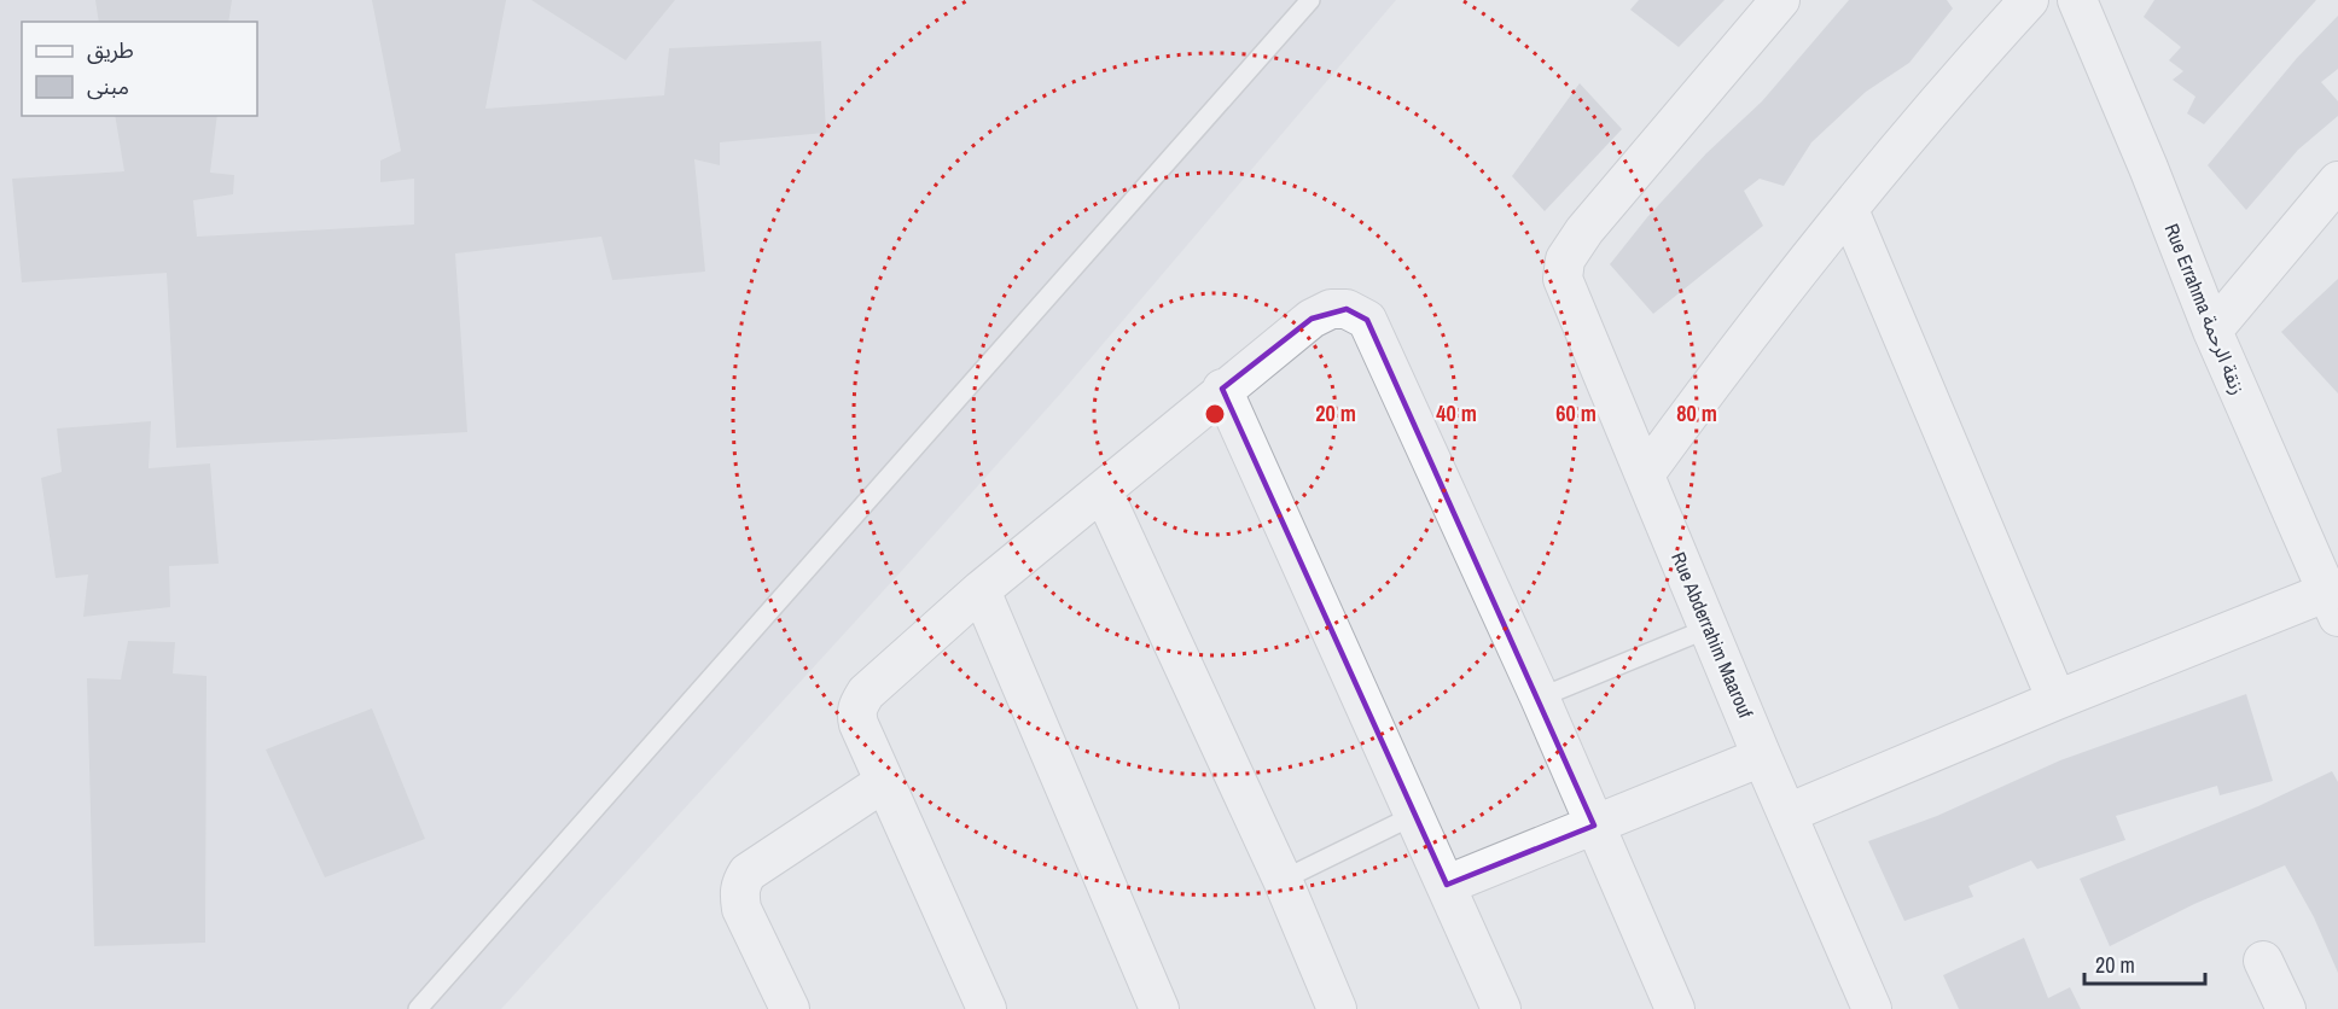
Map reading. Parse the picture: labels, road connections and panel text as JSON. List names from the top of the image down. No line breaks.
{"streets":{"street":["Rue Errahma زنقة الرحمة","Rue Abderrahim Maarouf"]},"legend":["طريق","مبنى"],"scale_bar":"20 m","rings":["20 m","40 m","60 m","80 m"]}
